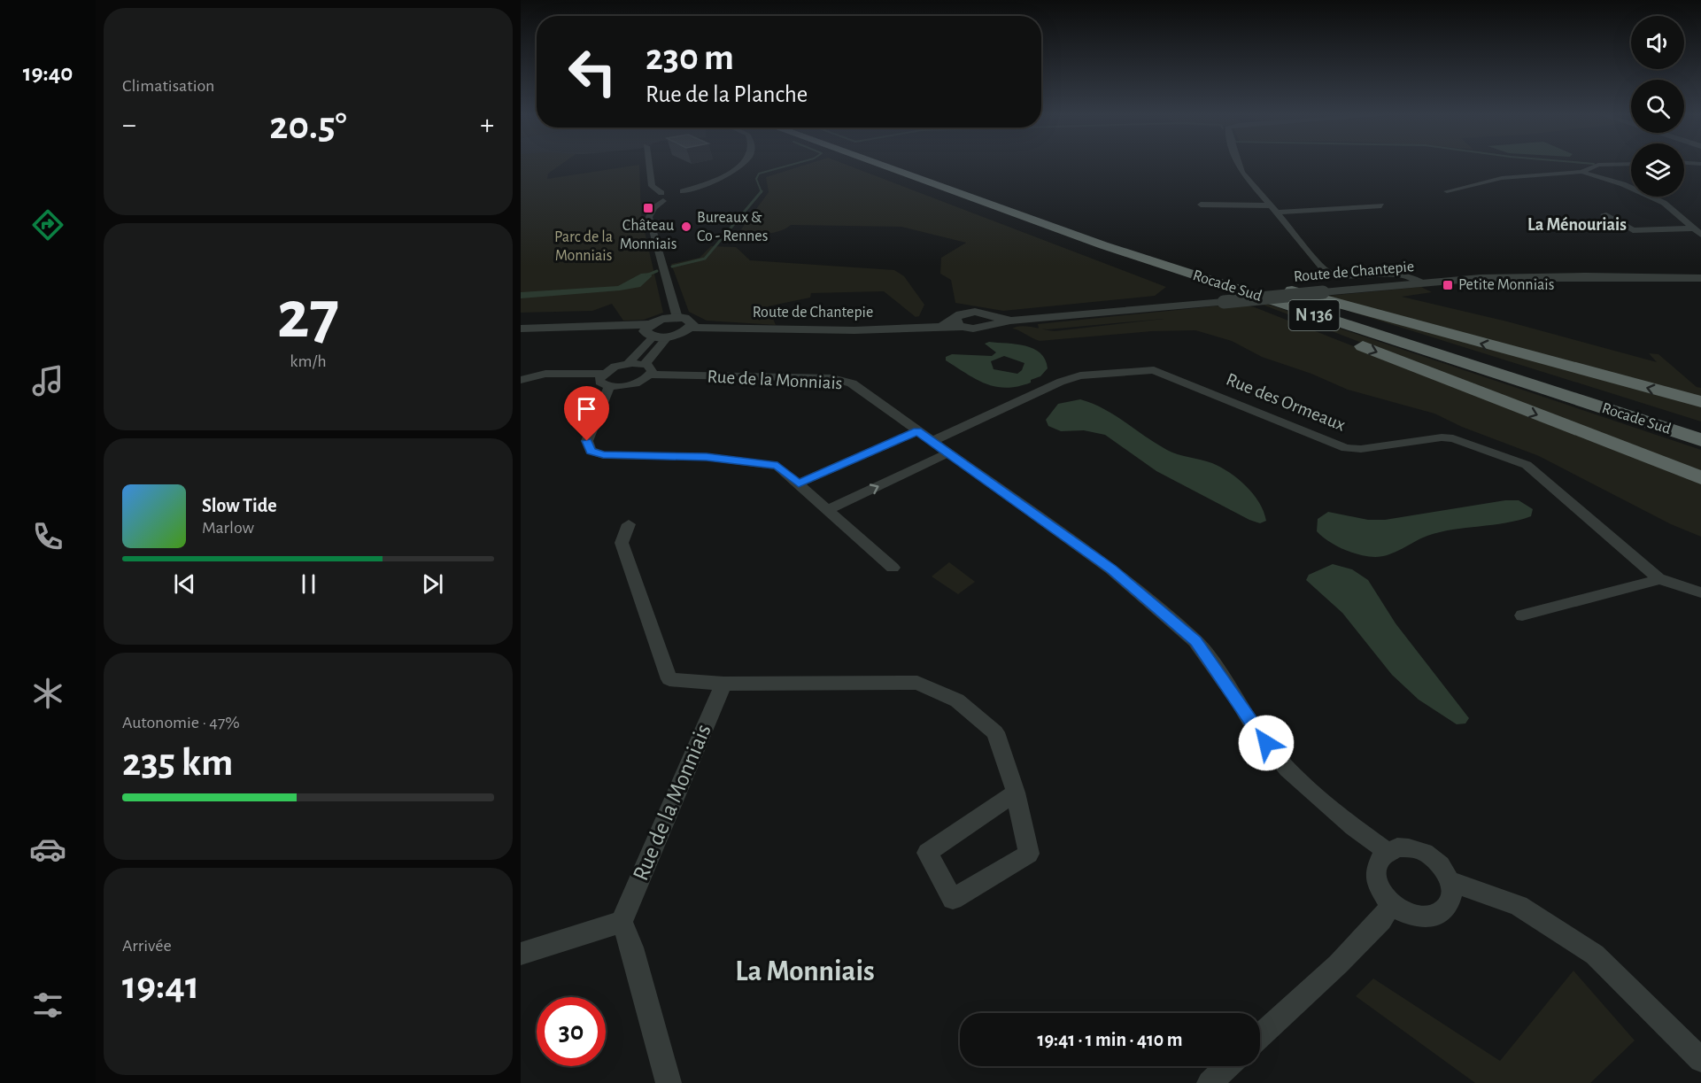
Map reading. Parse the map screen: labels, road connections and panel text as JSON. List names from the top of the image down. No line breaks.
{"streets":{"highway":["Rocade Sud","N 136"],"street":["Route de Chantepie","Rue de la Monniais","Rue des Ormeaux"]},"crossings":[["Rue de la Monniais","Rue des Ormeaux"]],"districts":["La Ménouriais","La Monniais"],"parks":["Parc de la Monniais"],"places":{"transit":["Château Monniais","Petite Monniais"],"other":["Bureaux & Co - Rennes"]},"page":{"tabs":"19:40","tile":["Climatisation",["27","km/h"],["Autonomie · 47%","235 km"],["Arrivée","19:41"]],"turn":["230 m","Rue de la Planche"],"heat":["−","20.5°","+"],"song":["Slow Tide","Marlow"],"limit":"30","trip":"19:41 · 1 min · 410 m"}}
